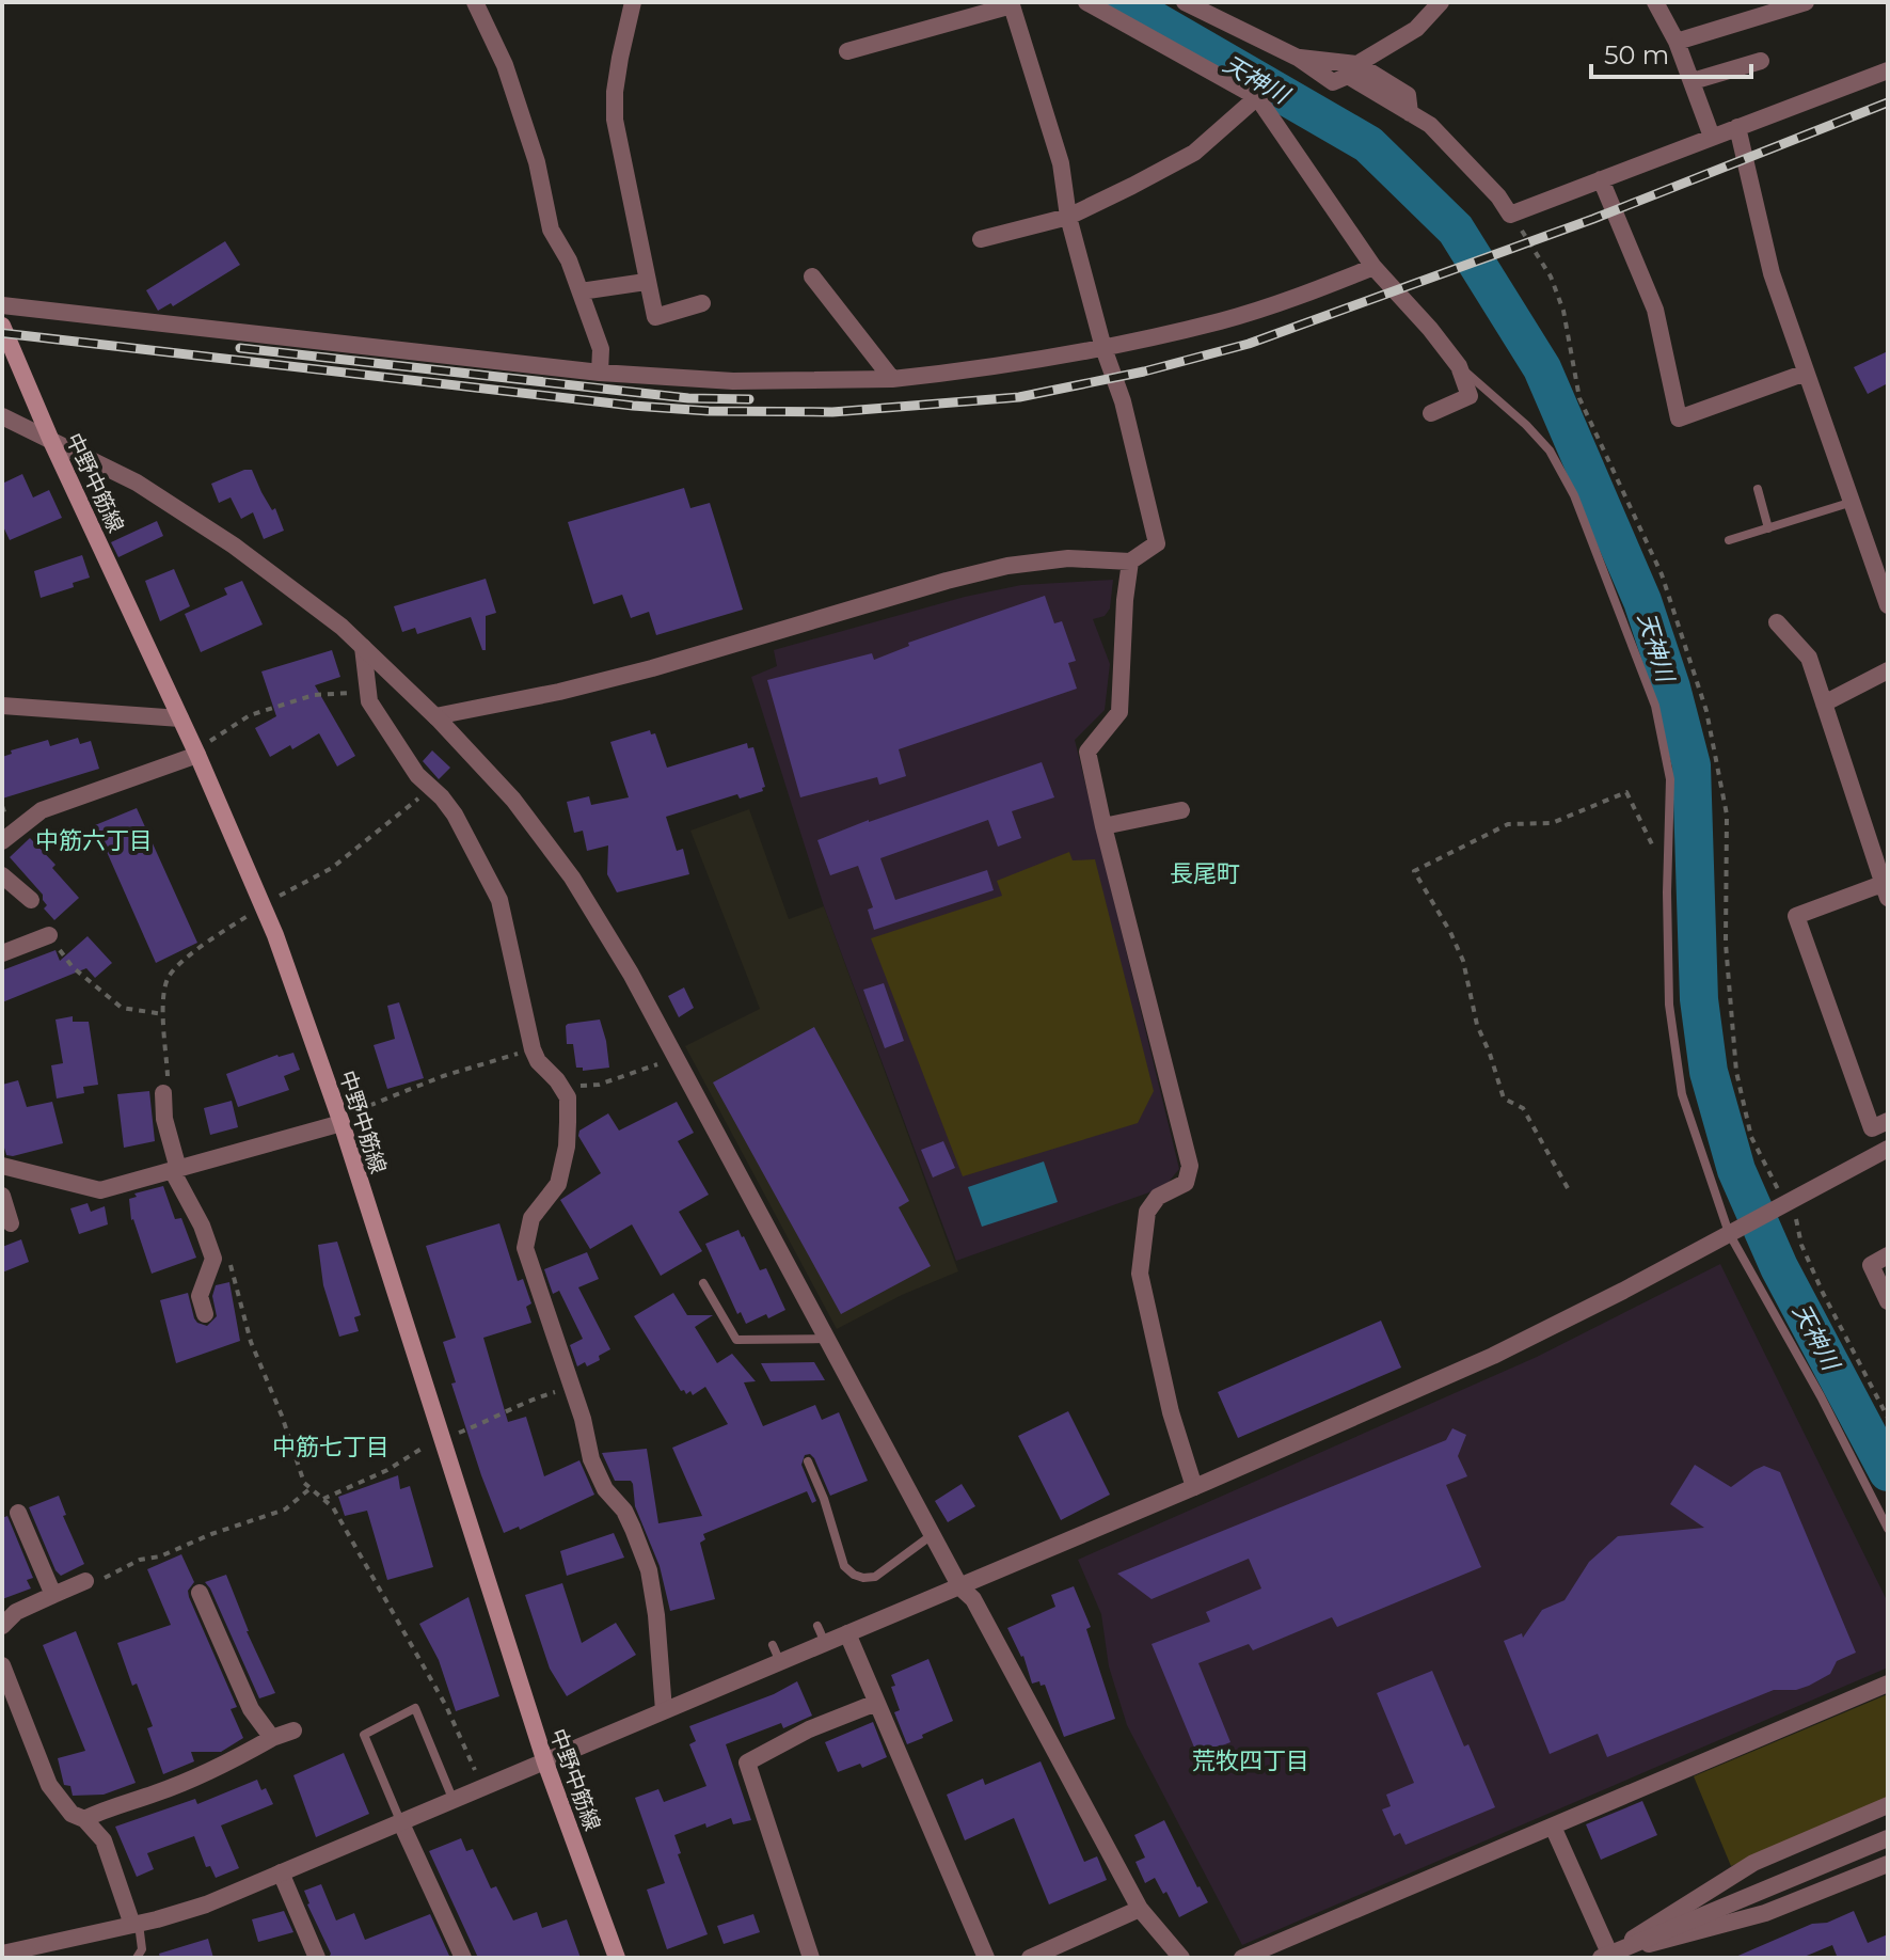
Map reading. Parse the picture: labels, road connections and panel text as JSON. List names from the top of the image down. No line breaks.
{"streets":{"main road":["中野中筋線"]},"districts":["中筋六丁目","長尾町","中筋七丁目","荒牧四丁目"],"water":["天神川"],"scale_bar":"50 m"}
